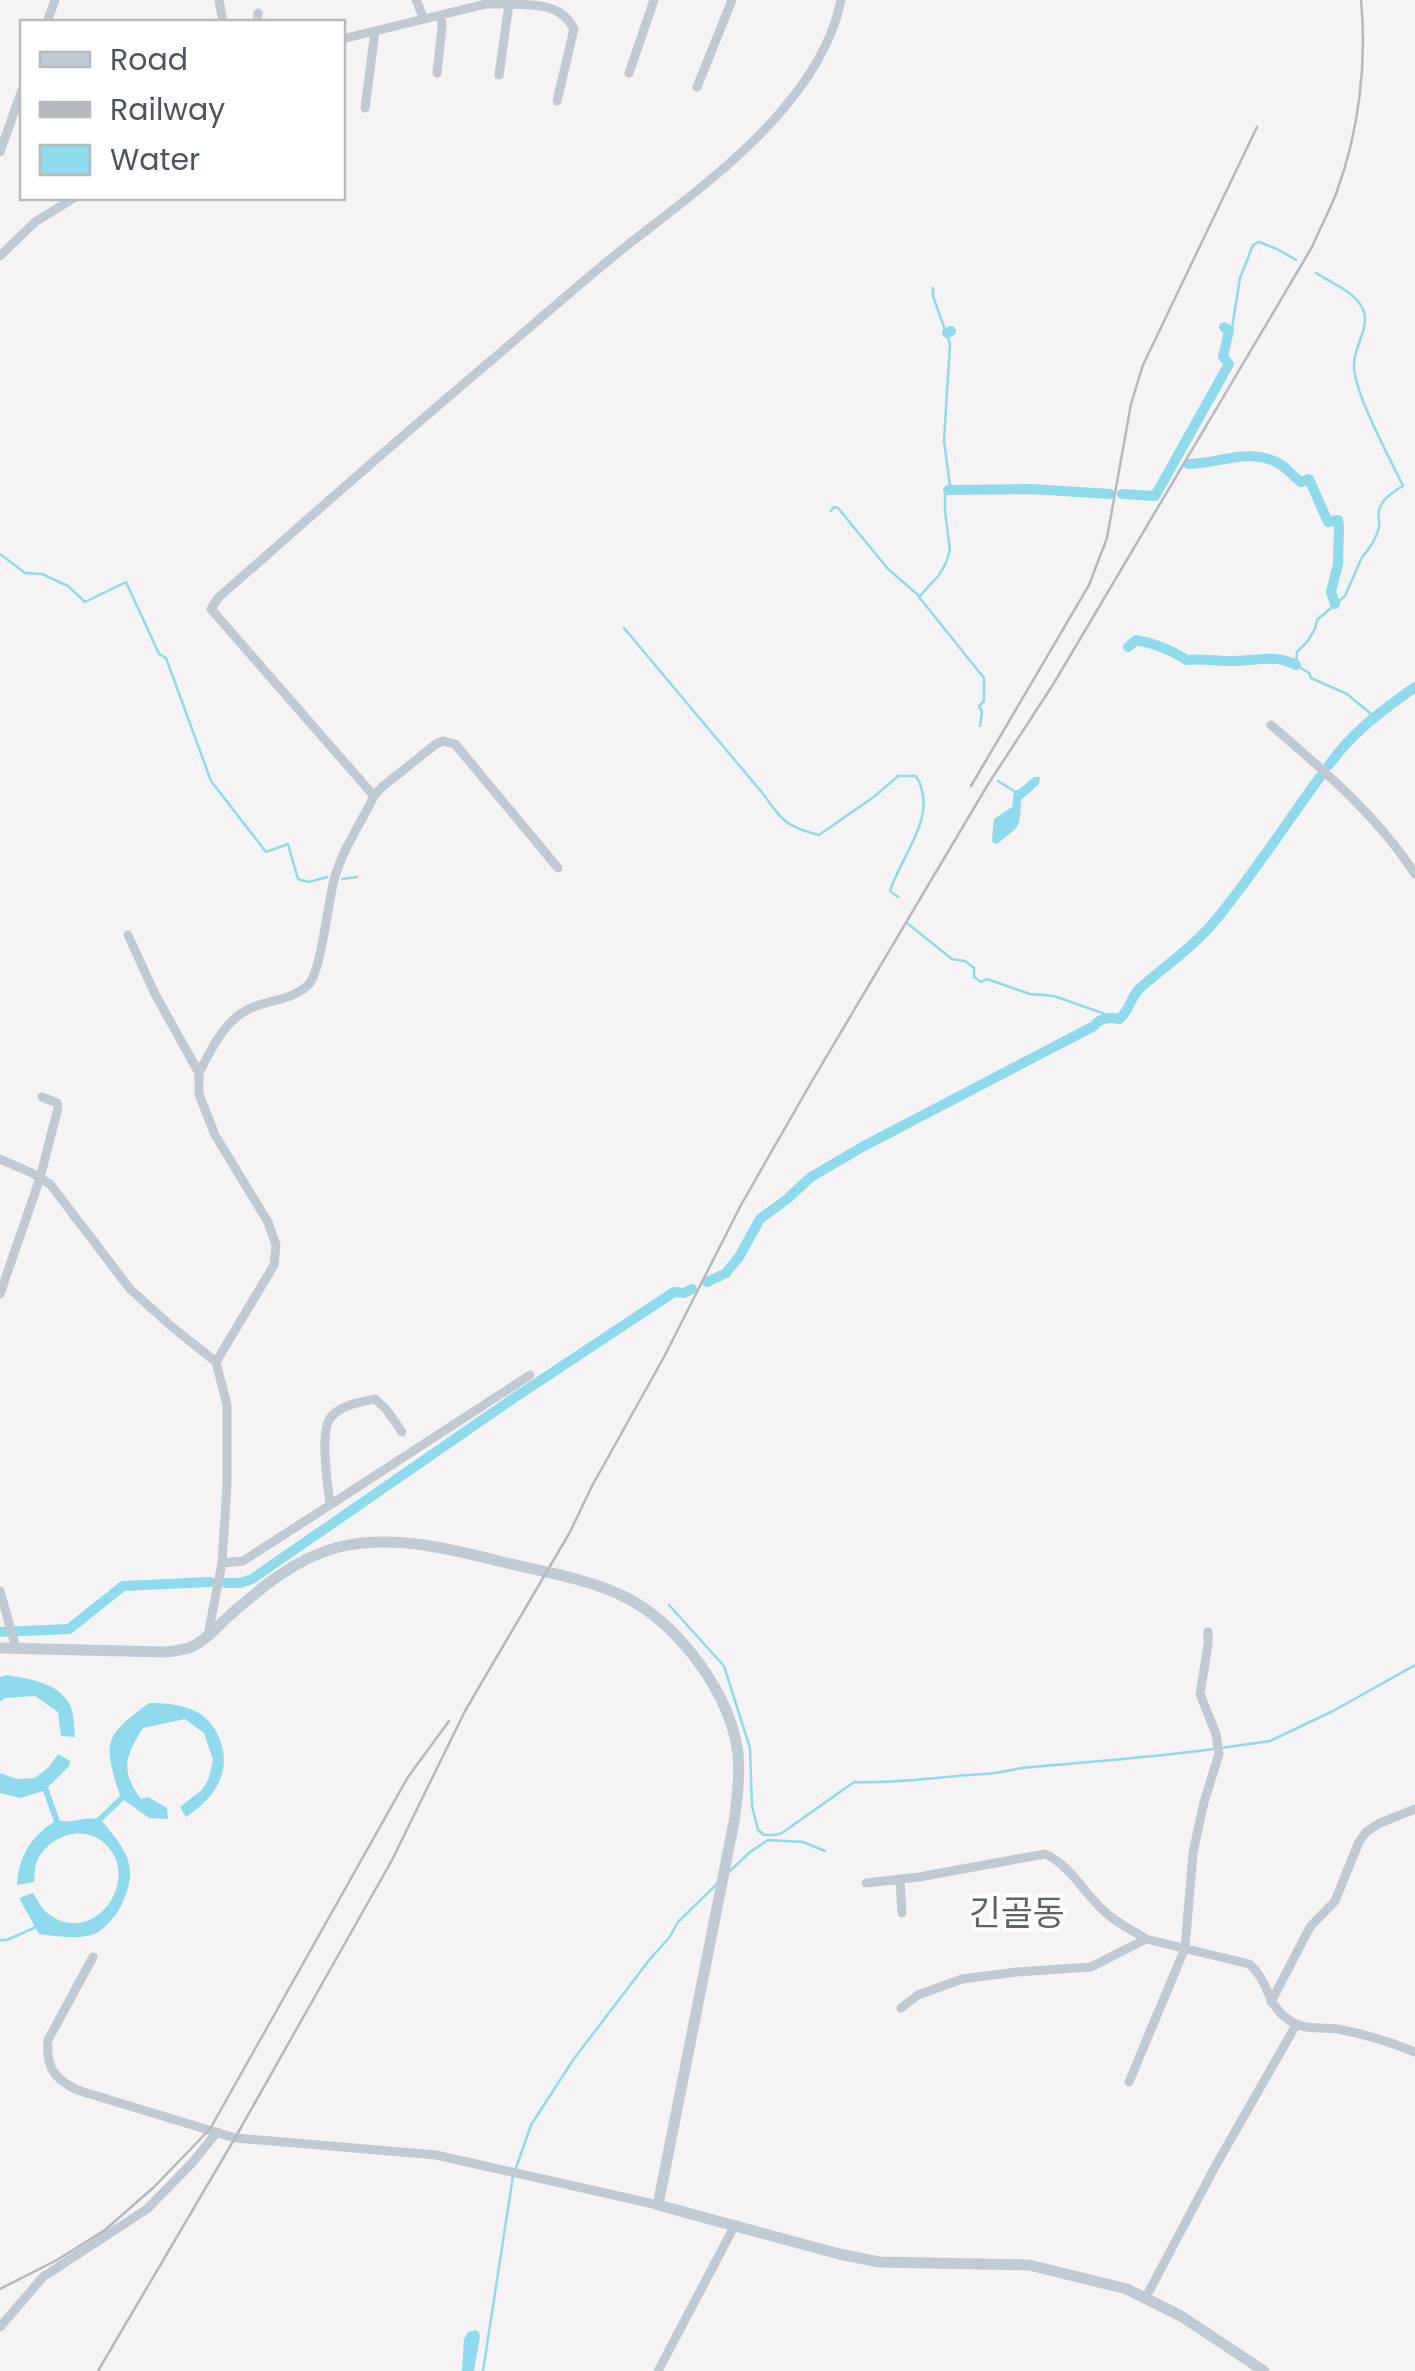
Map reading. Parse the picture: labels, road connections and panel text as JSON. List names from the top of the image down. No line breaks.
{"districts":["긴골동"],"legend":["Road","Railway","Water"]}
